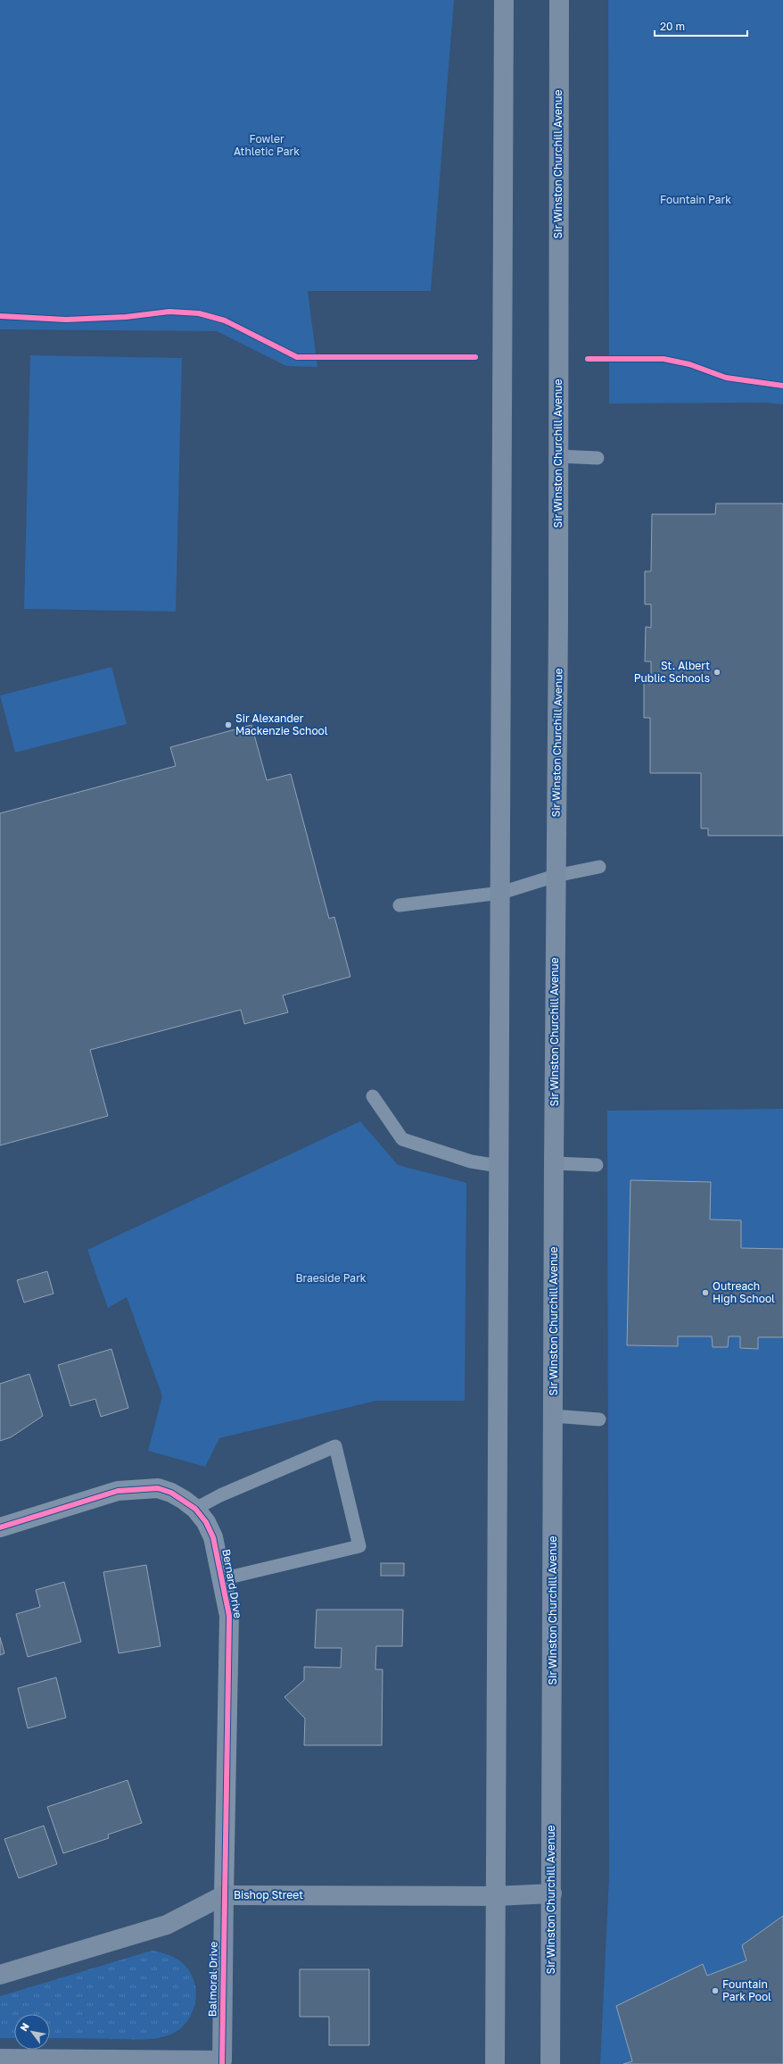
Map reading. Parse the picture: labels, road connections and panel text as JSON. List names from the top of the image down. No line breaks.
{"streets":{"main road":["Sir Winston Churchill Avenue","Bishop Street","Balmoral Drive"],"street":["Bernard Drive"]},"crossings":[["Sir Winston Churchill Avenue","Bishop Street"],["Bernard Drive","Bishop Street"],["Bernard Drive","Balmoral Drive"],["Bishop Street","Balmoral Drive"]],"parks":["Fowler Athletic Park","Fountain Park","Braeside Park"],"places":["St. Albert Public Schools","Sir Alexander Mackenzie School","Outreach High School","Fountain Park Pool"],"scale_bar":"20 m","north":"top left"}
